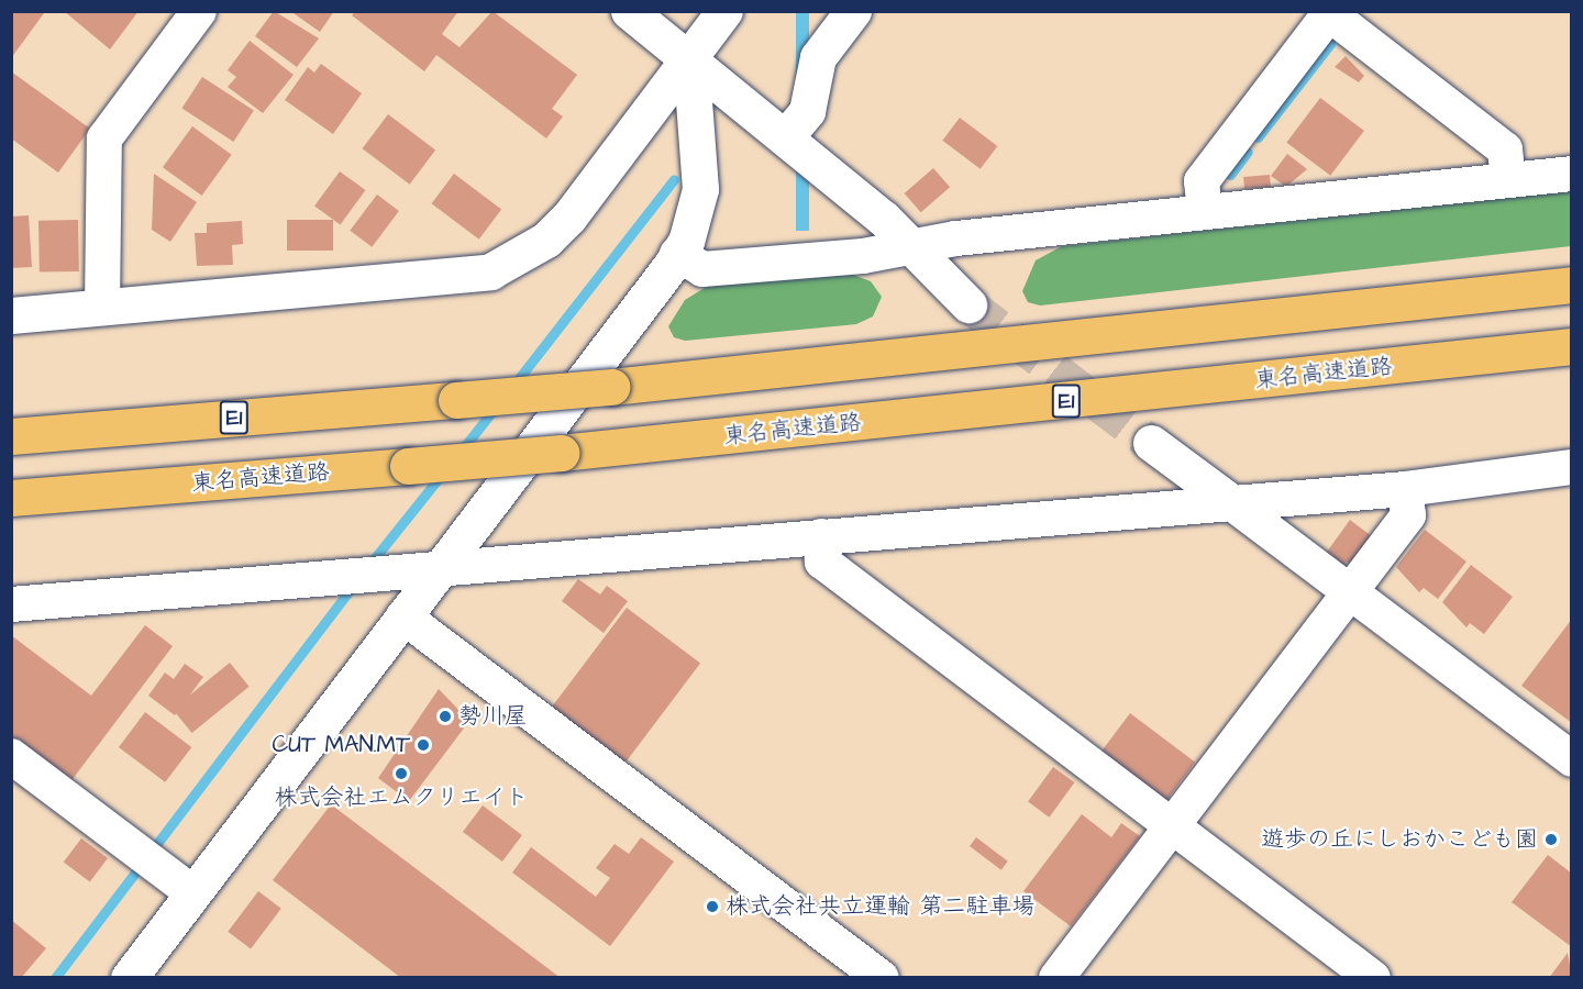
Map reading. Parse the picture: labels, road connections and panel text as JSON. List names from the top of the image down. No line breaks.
{"streets":{"highway":["東名高速道路","E1"]},"places":["勢川屋","CUT MAN.MT","株式会社エムクリエイト","遊歩の丘にしおかこども園","株式会社共立運輸 第二駐車場"]}
